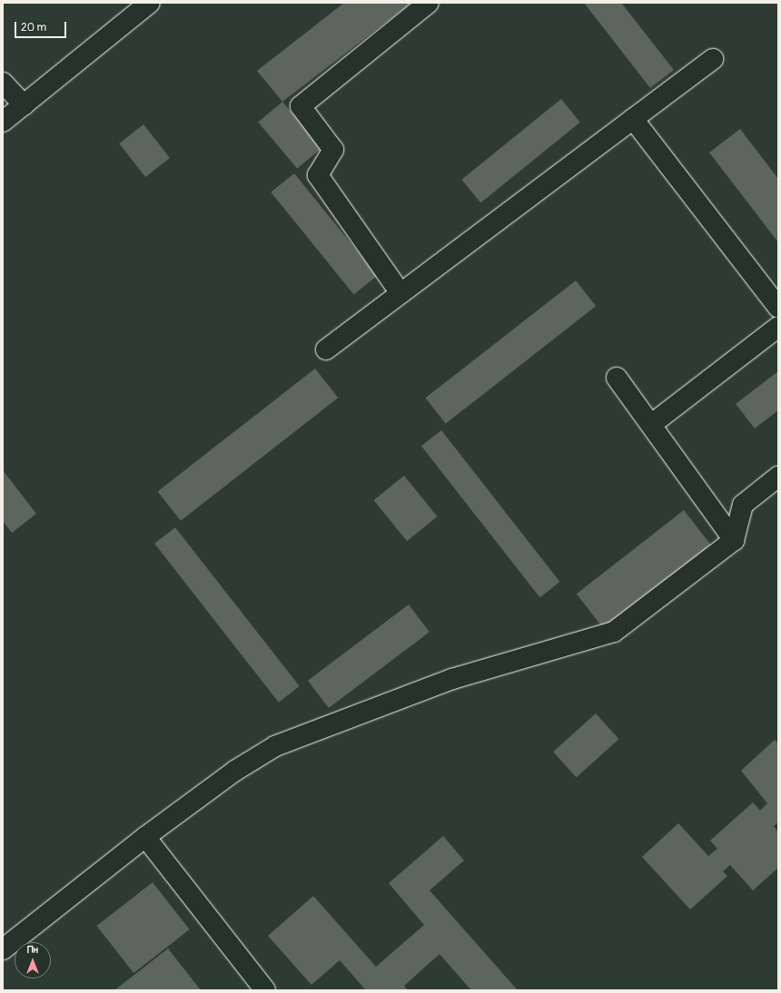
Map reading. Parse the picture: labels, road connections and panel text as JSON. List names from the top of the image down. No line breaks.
{"scale_bar":"20 m","north":"top"}
